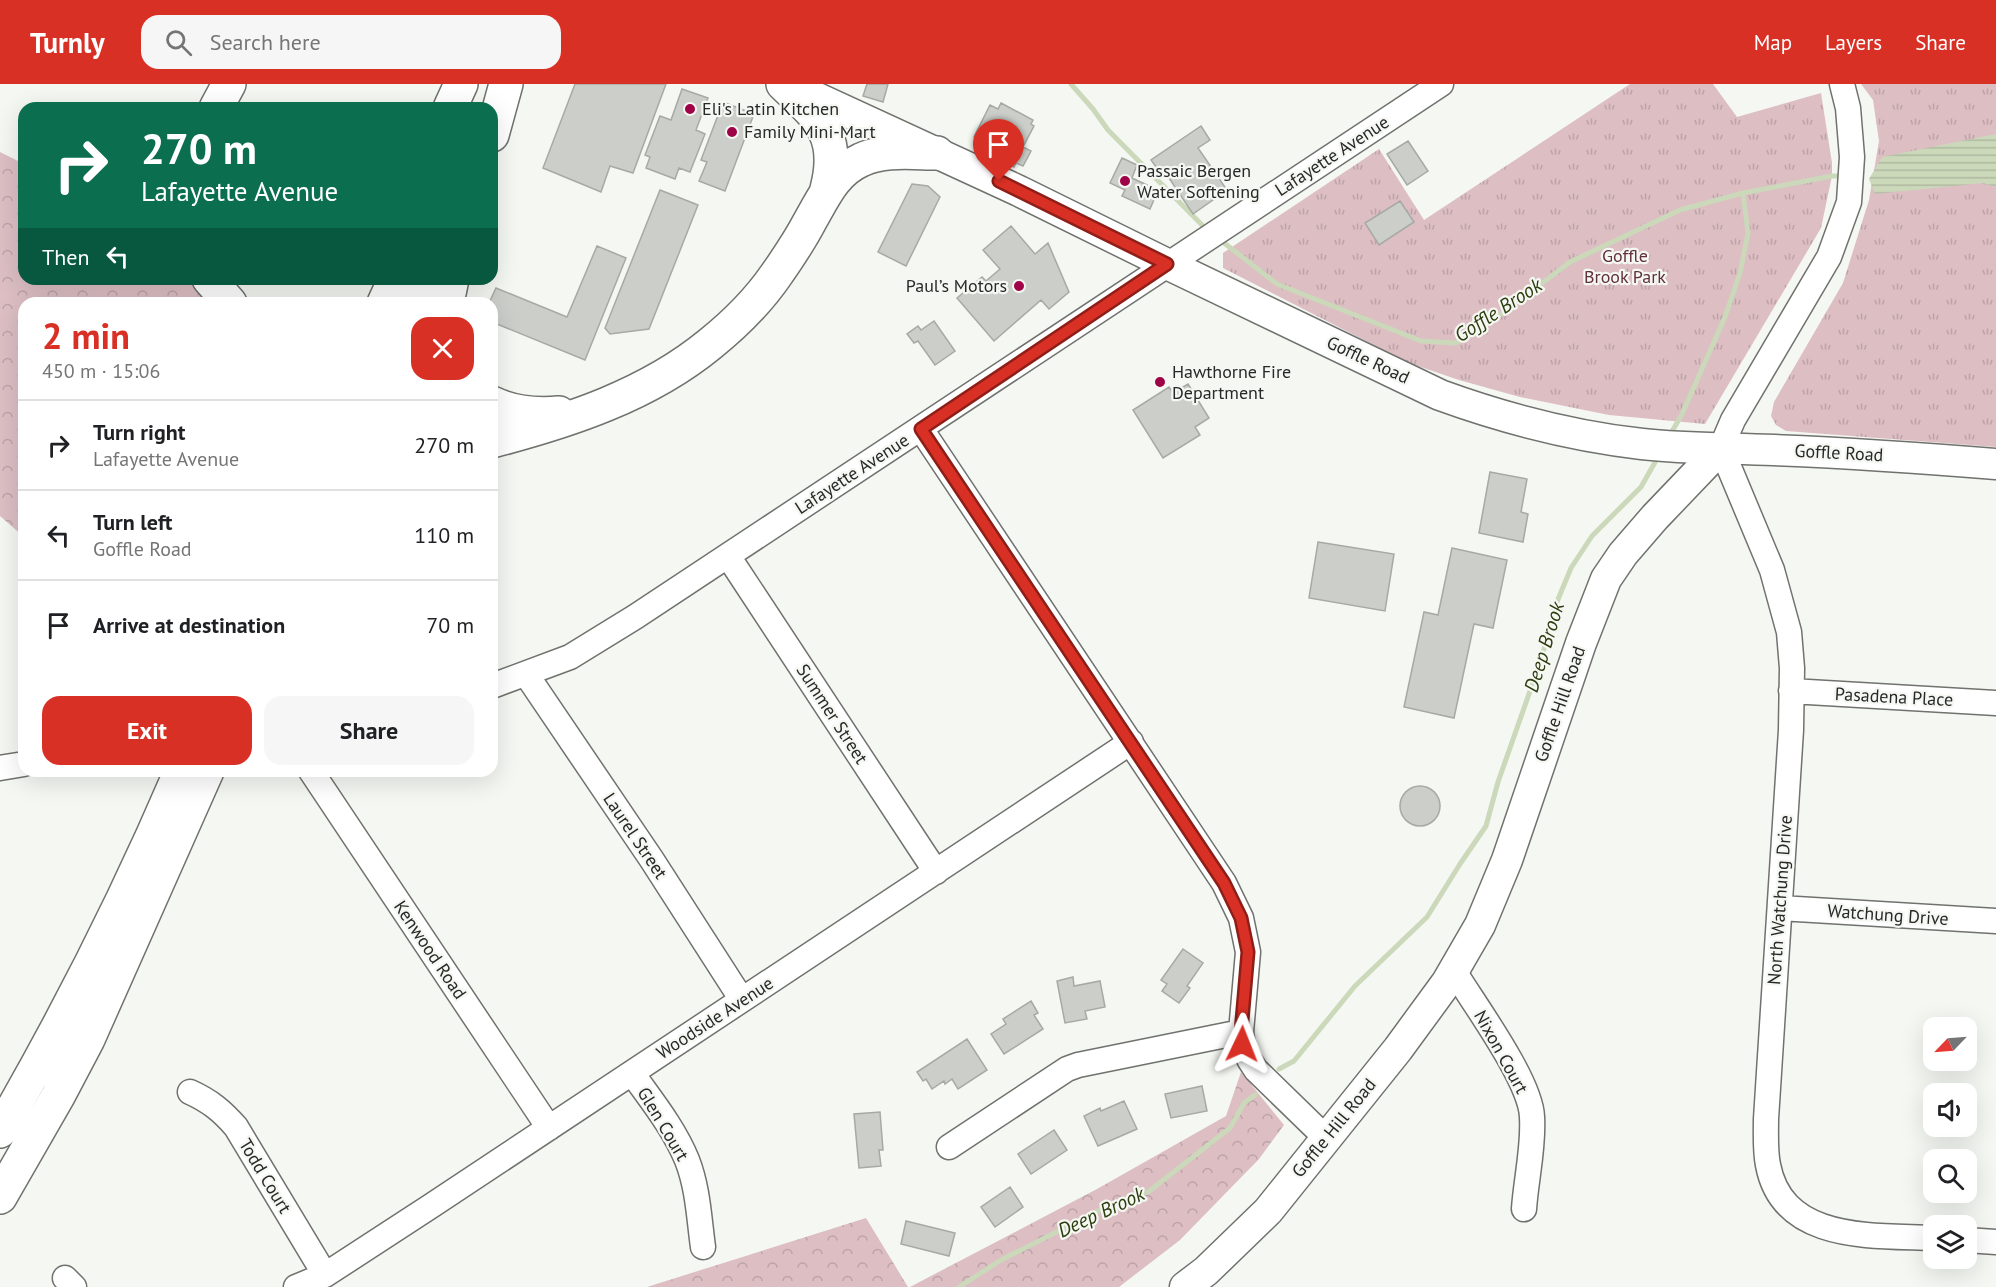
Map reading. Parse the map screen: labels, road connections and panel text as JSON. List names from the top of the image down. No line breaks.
{"streets":{"main road":["Goffle Road","Goffle Hill Road"],"street":["Lafayette Avenue","Pasadena Place","Summer Street","Laurel Street","North Watchung Drive","Watchung Drive","Kenwood Road","Woodside Avenue","Nixon Court","Glen Court","Todd Court"]},"crossings":[["Lafayette Avenue","Goffle Road"],["Lafayette Avenue","Summer Street"],["Lafayette Avenue","Laurel Street"],["Goffle Road","Goffle Hill Road"],["Goffle Road","North Watchung Drive"],["Pasadena Place","North Watchung Drive"],["Goffle Hill Road","North Watchung Drive"],["Goffle Hill Road","Nixon Court"],["Summer Street","Woodside Avenue"],["Laurel Street","Woodside Avenue"],["North Watchung Drive","Watchung Drive"],["Kenwood Road","Woodside Avenue"],["Woodside Avenue","Glen Court"],["Woodside Avenue","Todd Court"]],"water":["Goffle Brook","Deep Brook"],"parks":["Goffle Brook Park"],"places":["Eli's Latin Kitchen","Family Mini-Mart","Passaic Bergen Water Softening","Paul’s Motors","Hawthorne Fire Department"],"north":"bottom left","page":{"header":"Turnly","search":"Search here","nav":["Map","Layers","Share"],"turn":["270 m","Lafayette Avenue"],"then":"Then","heading":["2 min","450 m · 15:06"],"list":[{"name":"Turn right","note":"Lafayette Avenue","value":"270 m"},{"name":"Turn left","note":"Goffle Road","value":"110 m"},{"name":"Arrive at destination","value":"70 m"}],"buttons":["Exit","Share"]}}
